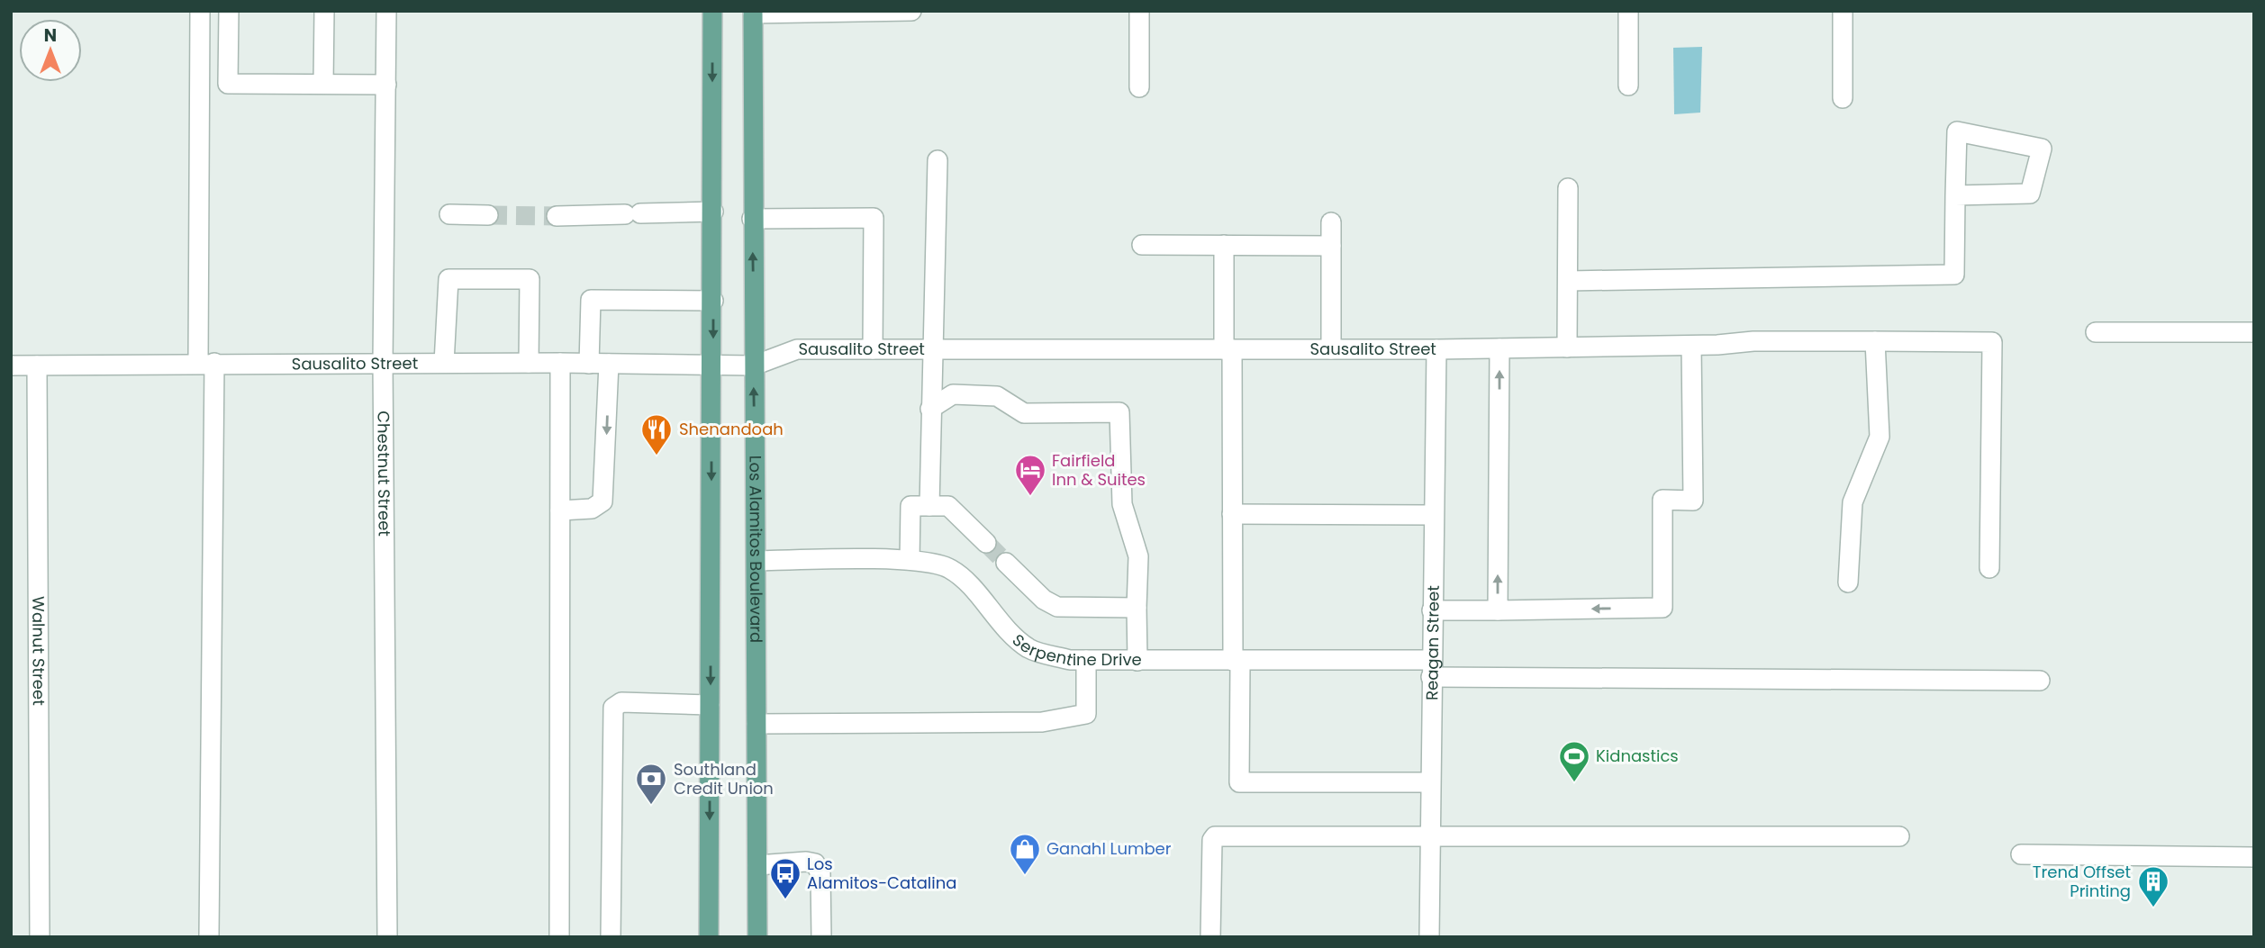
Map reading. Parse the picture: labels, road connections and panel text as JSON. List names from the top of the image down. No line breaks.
{"streets":{"main road":["Los Alamitos Boulevard"],"street":["Sausalito Street","Chestnut Street","Reagan Street","Serpentine Drive","Walnut Street"]},"crossings":[["Sausalito Street","Chestnut Street"],["Sausalito Street","Los Alamitos Boulevard"],["Sausalito Street","Reagan Street"],["Sausalito Street","Walnut Street"],["Los Alamitos Boulevard","Serpentine Drive"],["Reagan Street","Serpentine Drive"]],"places":{"restaurant":["Shenandoah"],"hotel":["Fairfield Inn & Suites"],"sports":["Kidnastics"],"bank":["Southland Credit Union"],"shop":["Ganahl Lumber"],"bus stop":["Los Alamitos-Catalina"],"building":["Trend Offset Printing"]},"north":"top"}
